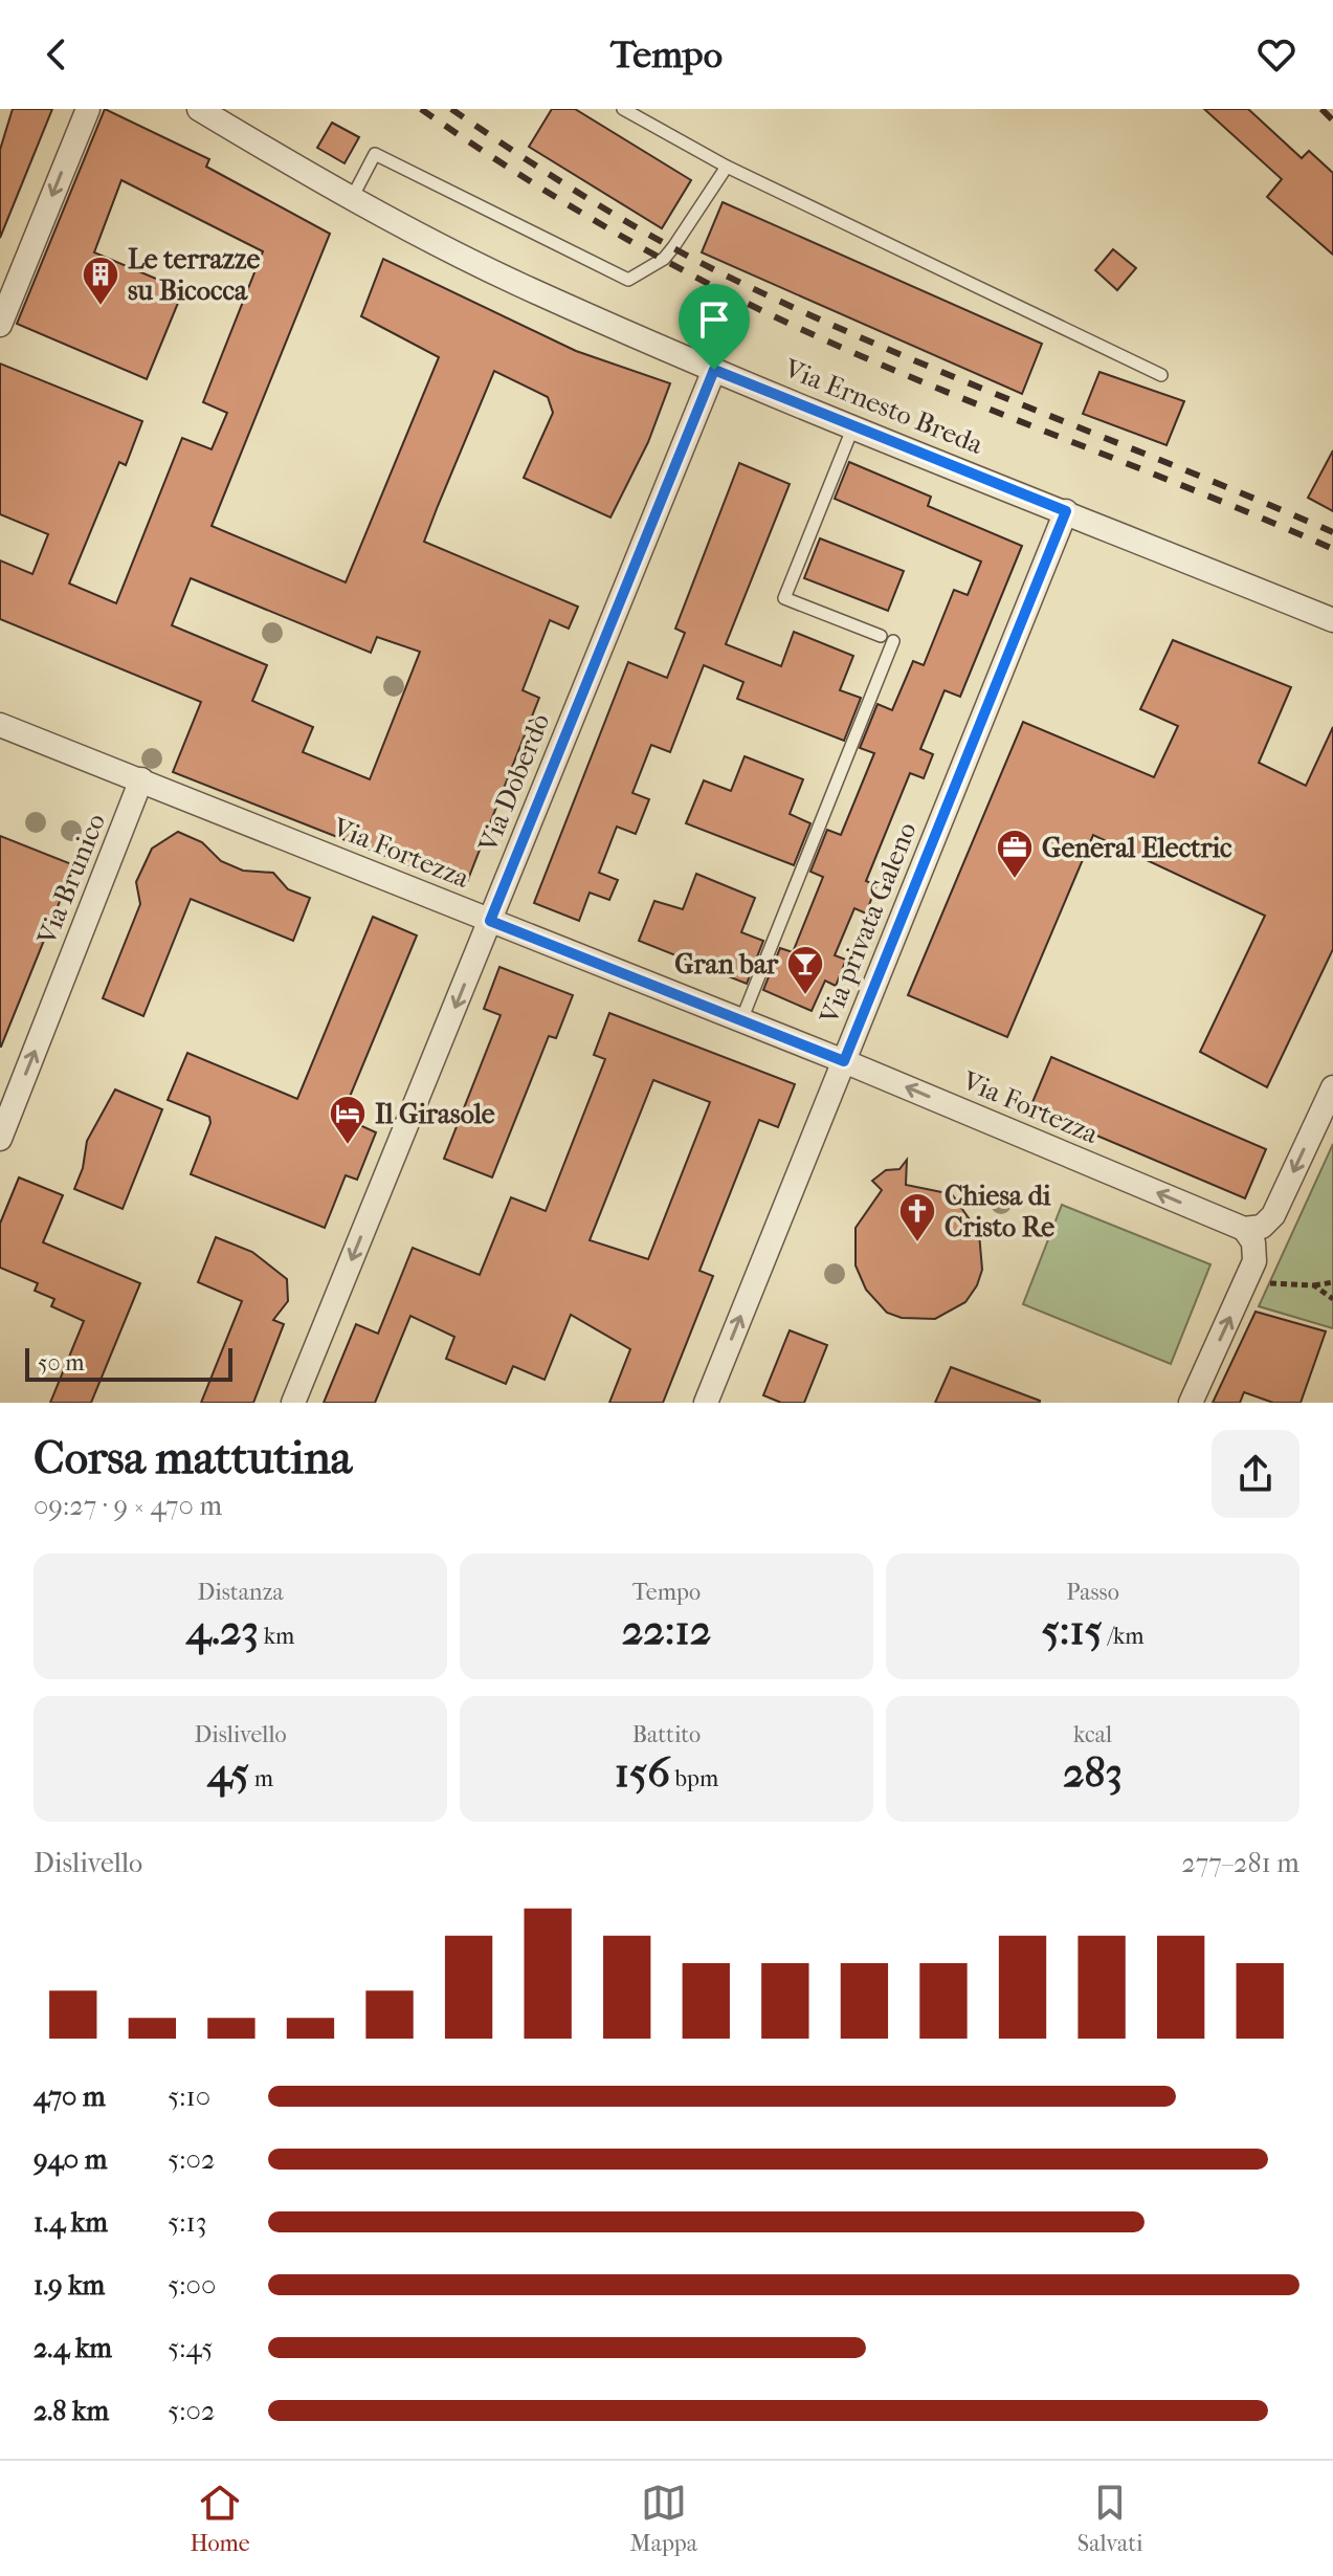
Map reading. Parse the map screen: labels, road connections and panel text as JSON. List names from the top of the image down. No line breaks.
{"streets":{"street":["Via Ernesto Breda","Via Doberdò","Via Fortezza","Via Brunico","Via privata Galeno"]},"crossings":[["Via Ernesto Breda","Via Doberdò"],["Via Ernesto Breda","Via privata Galeno"],["Via Doberdò","Via Fortezza"],["Via Fortezza","Via Brunico"],["Via Fortezza","Via privata Galeno"]],"one_way":["Via Doberdò","Via Brunico","Via privata Galeno"],"places":{"building":["Le terrazze su Bicocca"],"office":["General Electric"],"bar":["Gran bar"],"hotel":["Il Girasole"],"church":["Chiesa di Cristo Re"]},"scale_bar":"50 m","page":{"header":"Tempo","scale":"50 m","heading":["Corsa mattutina","09:27 · 9 × 470 m"],"stats":[["Distanza","4.23 km"],["Tempo","22:12"],["Passo","5:15 /km"],["Dislivello","45 m"],["Battito","156 bpm"],["kcal","283"]],"chart":["Dislivello","277–281 m"],"list":[{"name":"470 m","note":"5:10"},{"name":"940 m","note":"5:02"},{"name":"1.4 km","note":"5:13"},{"name":"1.9 km","note":"5:00"},{"name":"2.4 km","note":"5:45"},{"name":"2.8 km","note":"5:02"}],"tabs":["Home","Mappa","Salvati"]}}
